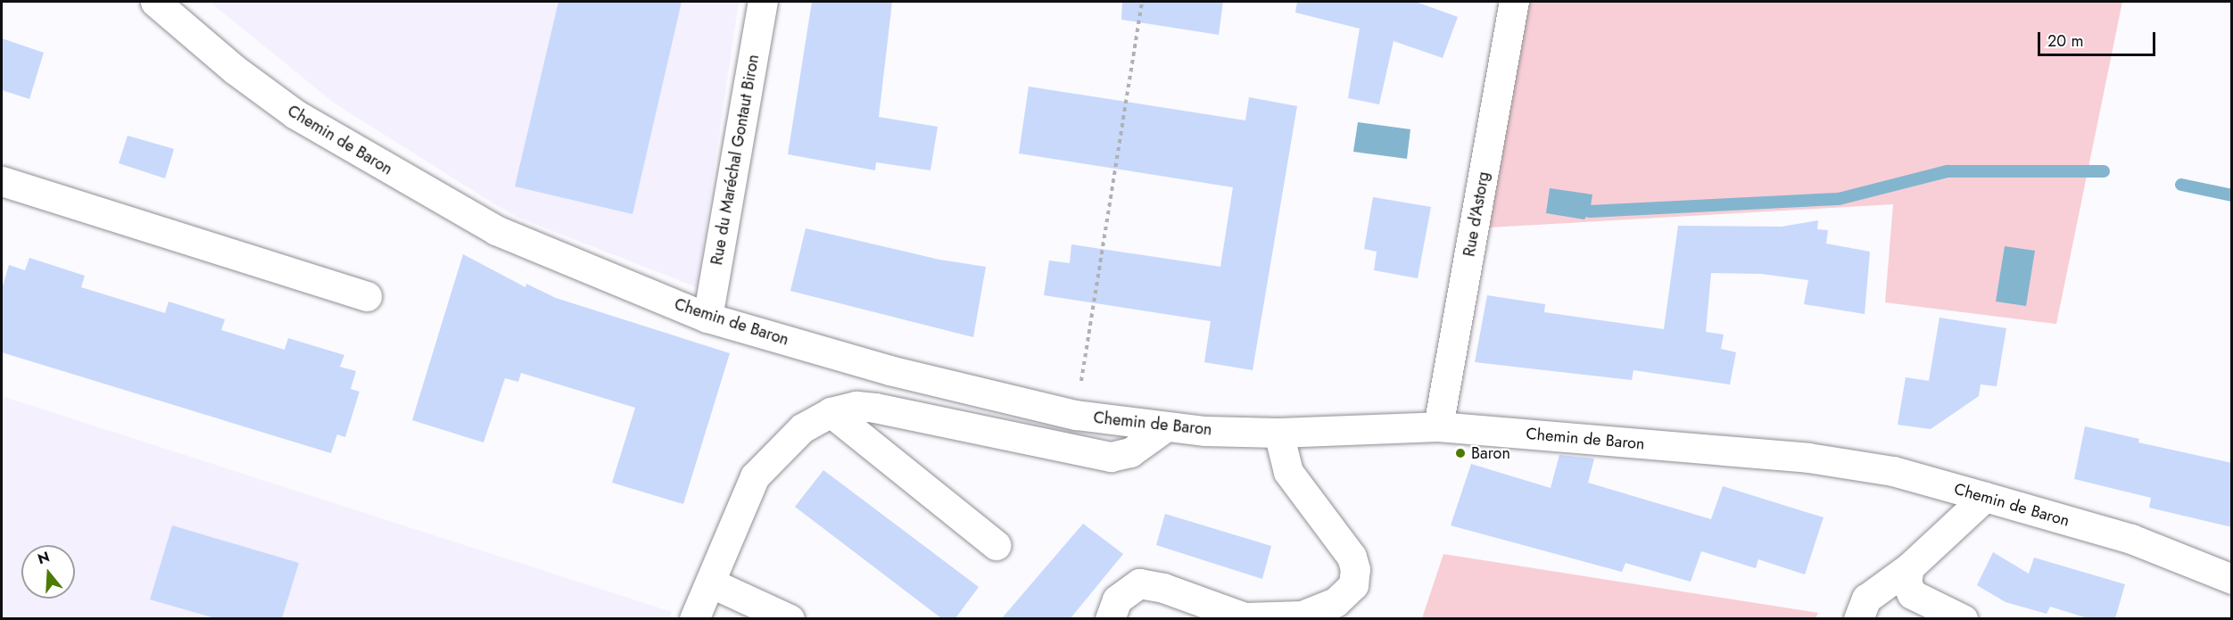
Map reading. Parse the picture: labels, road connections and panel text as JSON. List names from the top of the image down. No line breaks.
{"streets":{"street":["Chemin de Baron","Rue du Maréchal Gontaut Biron","Rue d'Astorg"]},"crossings":[["Chemin de Baron","Rue du Maréchal Gontaut Biron"],["Chemin de Baron","Rue d'Astorg"]],"places":["Baron"],"scale_bar":"20 m","north":"top"}
